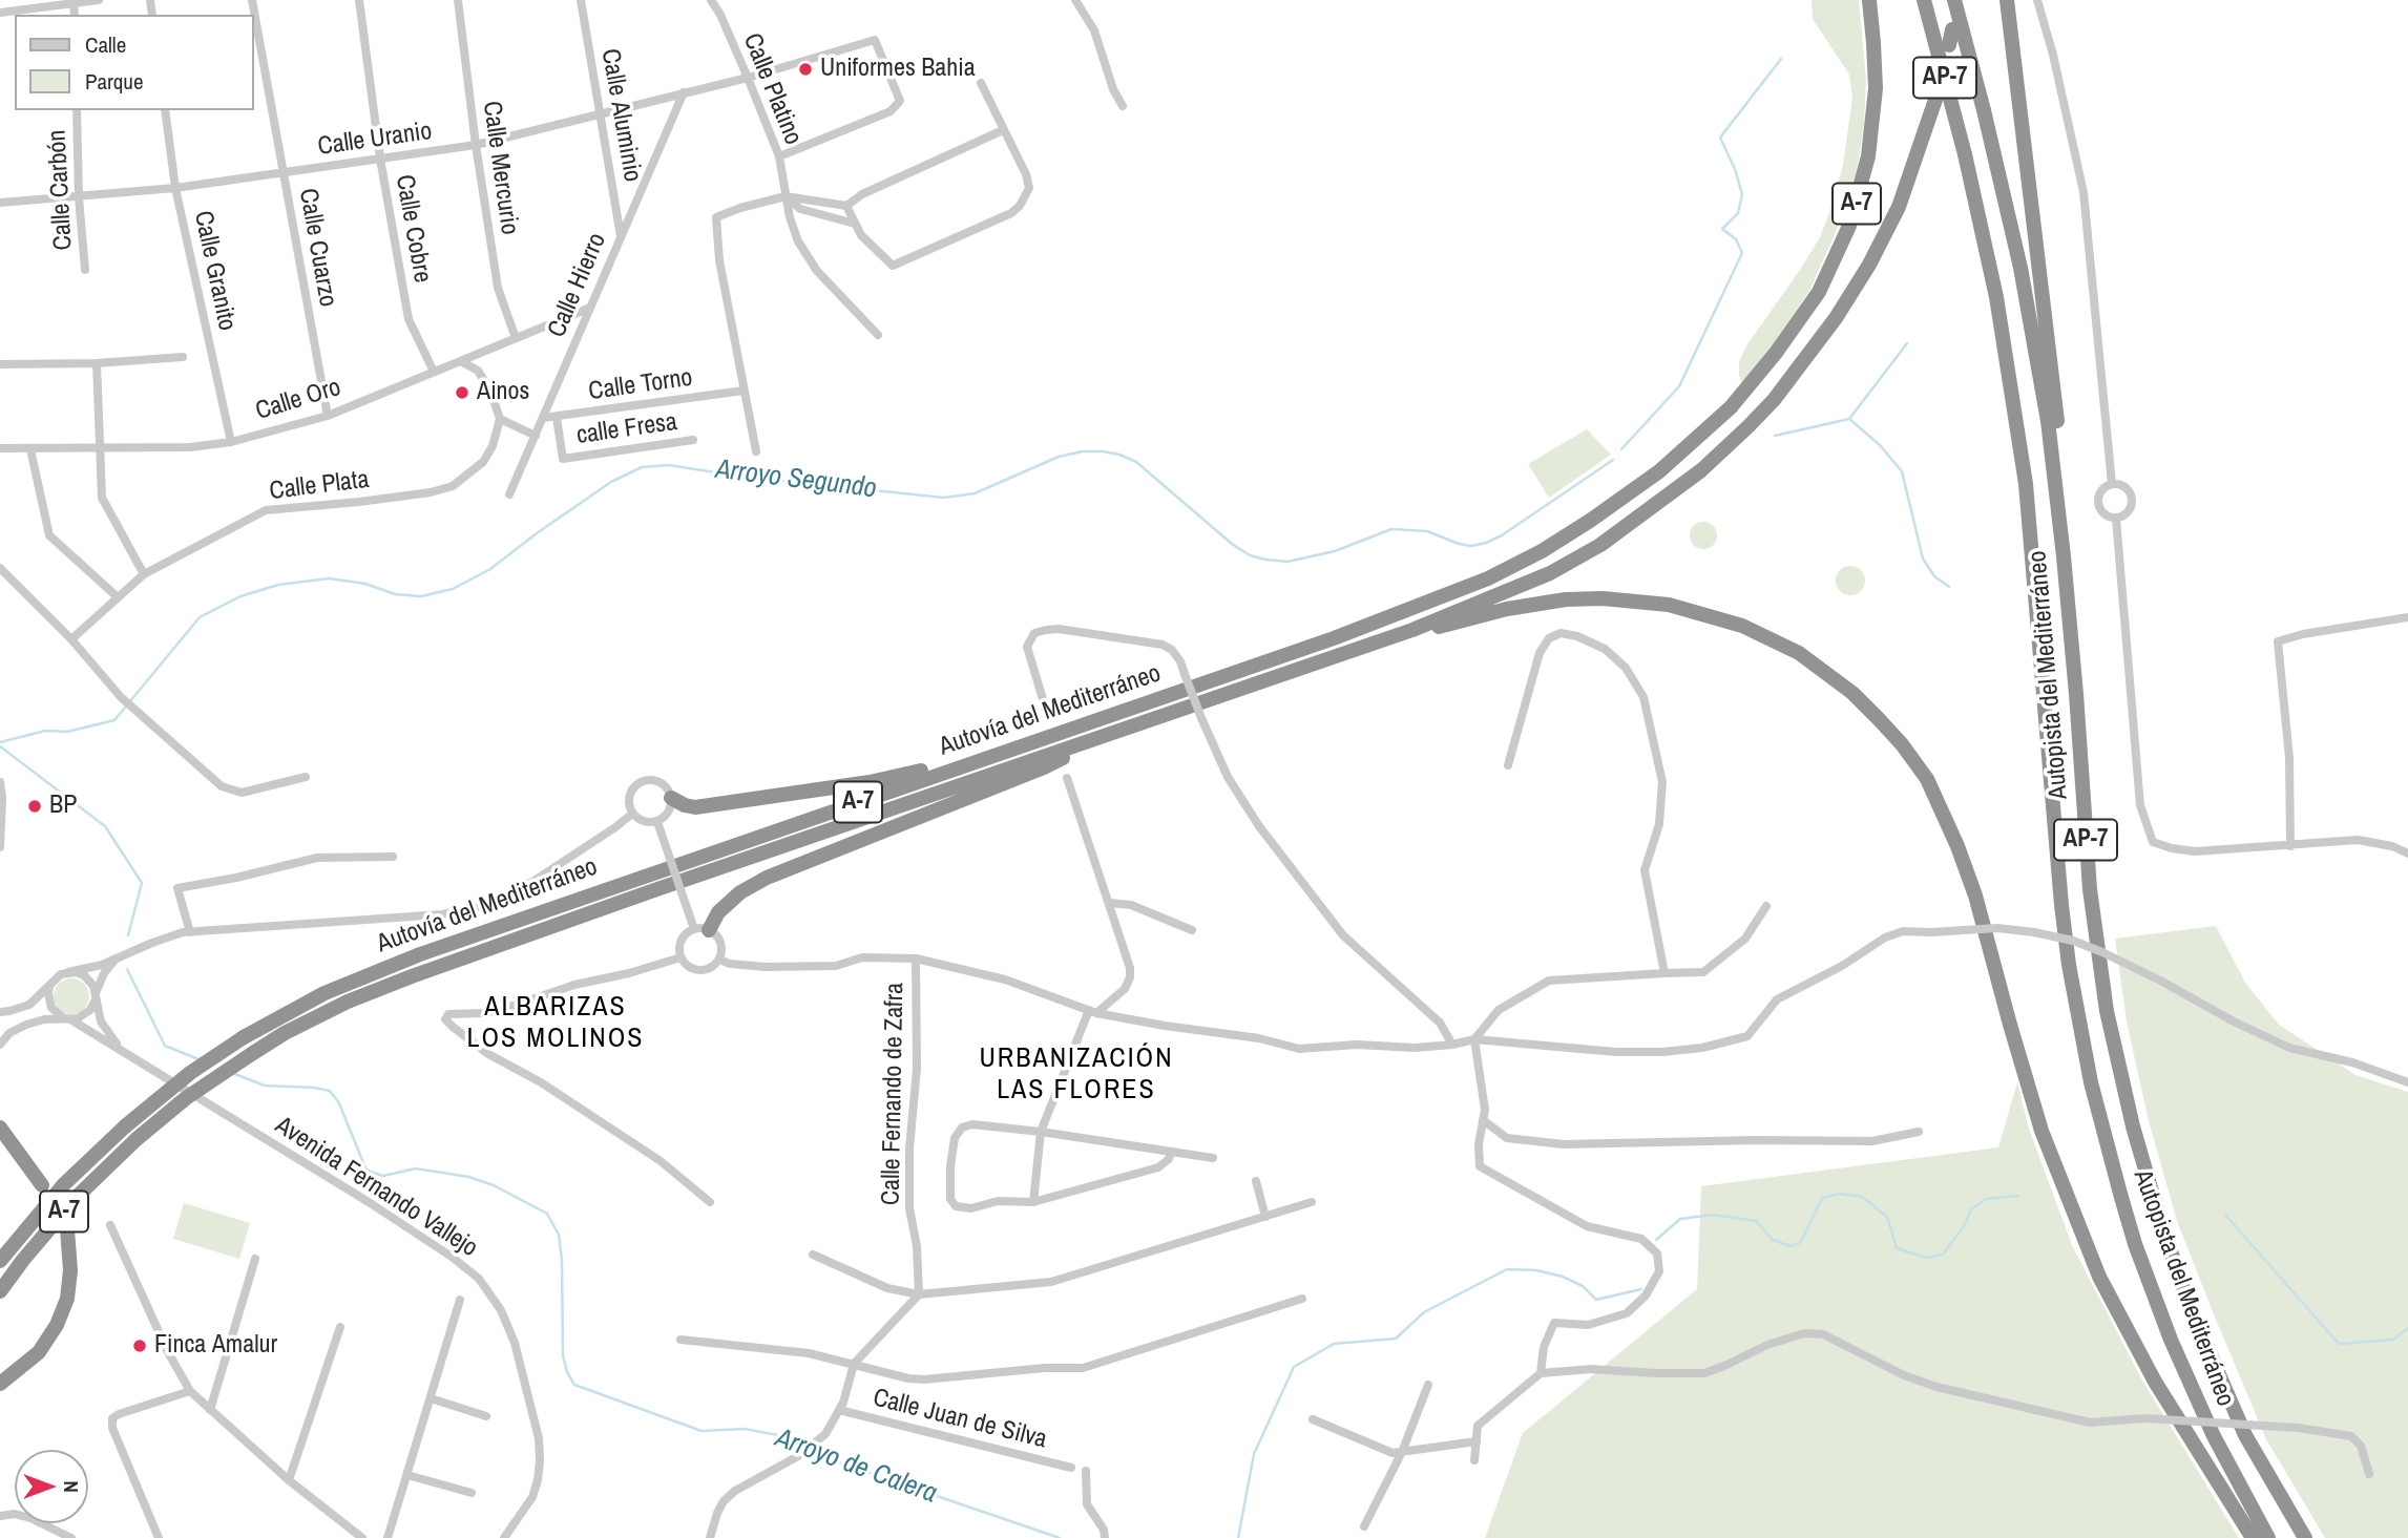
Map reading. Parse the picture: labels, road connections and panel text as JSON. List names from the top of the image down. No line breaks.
{"streets":{"highway":["AP-7","A-7","Autopista del Mediterráneo","Autovía del Mediterráneo"],"street":["Calle Platino","Calle Aluminio","Calle Uranio","Calle Mercurio","Calle Carbón","Calle Cobre","Calle Cuarzo","Calle Granito","Calle Hierro","Calle Torno","Calle Oro","calle Fresa","Calle Plata","Calle Fernando de Zafra","Avenida Fernando Vallejo","Calle Juan de Silva"]},"crossings":[["Calle Platino","Calle Uranio"],["Calle Aluminio","Calle Uranio"],["Calle Aluminio","Calle Hierro"],["Calle Uranio","Calle Mercurio"],["Calle Uranio","Calle Carbón"],["Calle Uranio","Calle Cobre"],["Calle Uranio","Calle Cuarzo"],["Calle Uranio","Calle Granito"],["Calle Uranio","Calle Hierro"],["Calle Mercurio","Calle Oro"],["Calle Cobre","Calle Oro"],["Calle Cuarzo","Calle Oro"],["Calle Granito","Calle Oro"],["Calle Hierro","Calle Torno"],["Calle Hierro","Calle Oro"],["Calle Torno","calle Fresa"]],"districts":["ALBARIZAS LOS MOLINOS","URBANIZACIÓN LAS FLORES"],"water":["Arroyo Segundo","Arroyo de Calera"],"places":["Uniformes Bahia","Ainos","BP","Finca Amalur"],"legend":["Calle","Parque"],"north":"right"}
